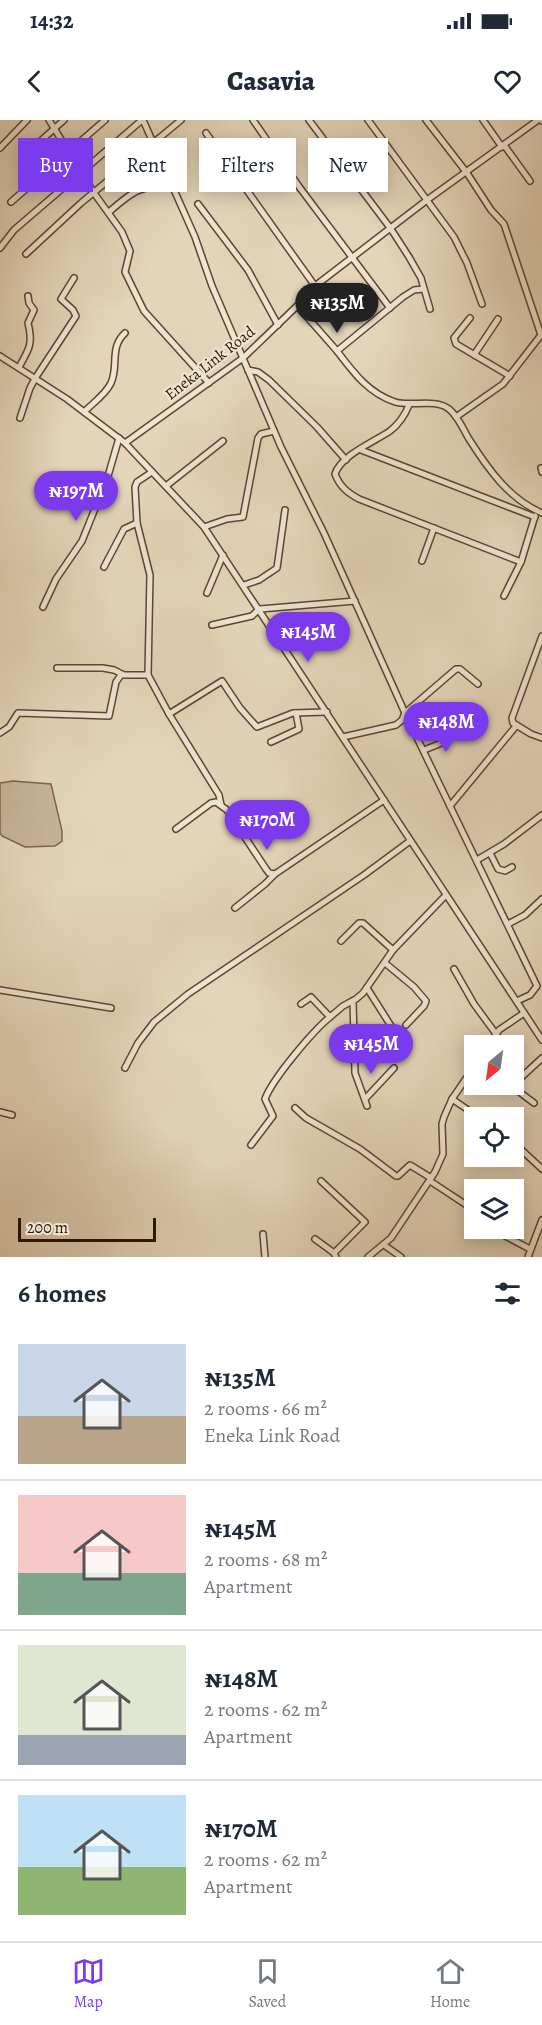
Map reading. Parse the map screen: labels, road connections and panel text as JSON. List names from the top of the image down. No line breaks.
{"streets":{"street":["Eneka Link Road"]},"scale_bar":"200 m","north":"bottom left","page":{"status":"14:32","header":"Casavia","chip":["Buy","Rent","Filters","New"],"price":["₦135M","₦197M","₦145M","₦148M","₦170M","₦145M"],"scale":"200 m","heading":"6 homes","list":[{"name":"₦135M","note":"2 rooms · 66 m² · Eneka Link Road"},{"name":"₦145M","note":"2 rooms · 68 m² · Apartment"},{"name":"₦148M","note":"2 rooms · 62 m² · Apartment"},{"name":"₦170M","note":"2 rooms · 62 m² · Apartment"}],"tabs":["Map","Saved","Home"]}}
